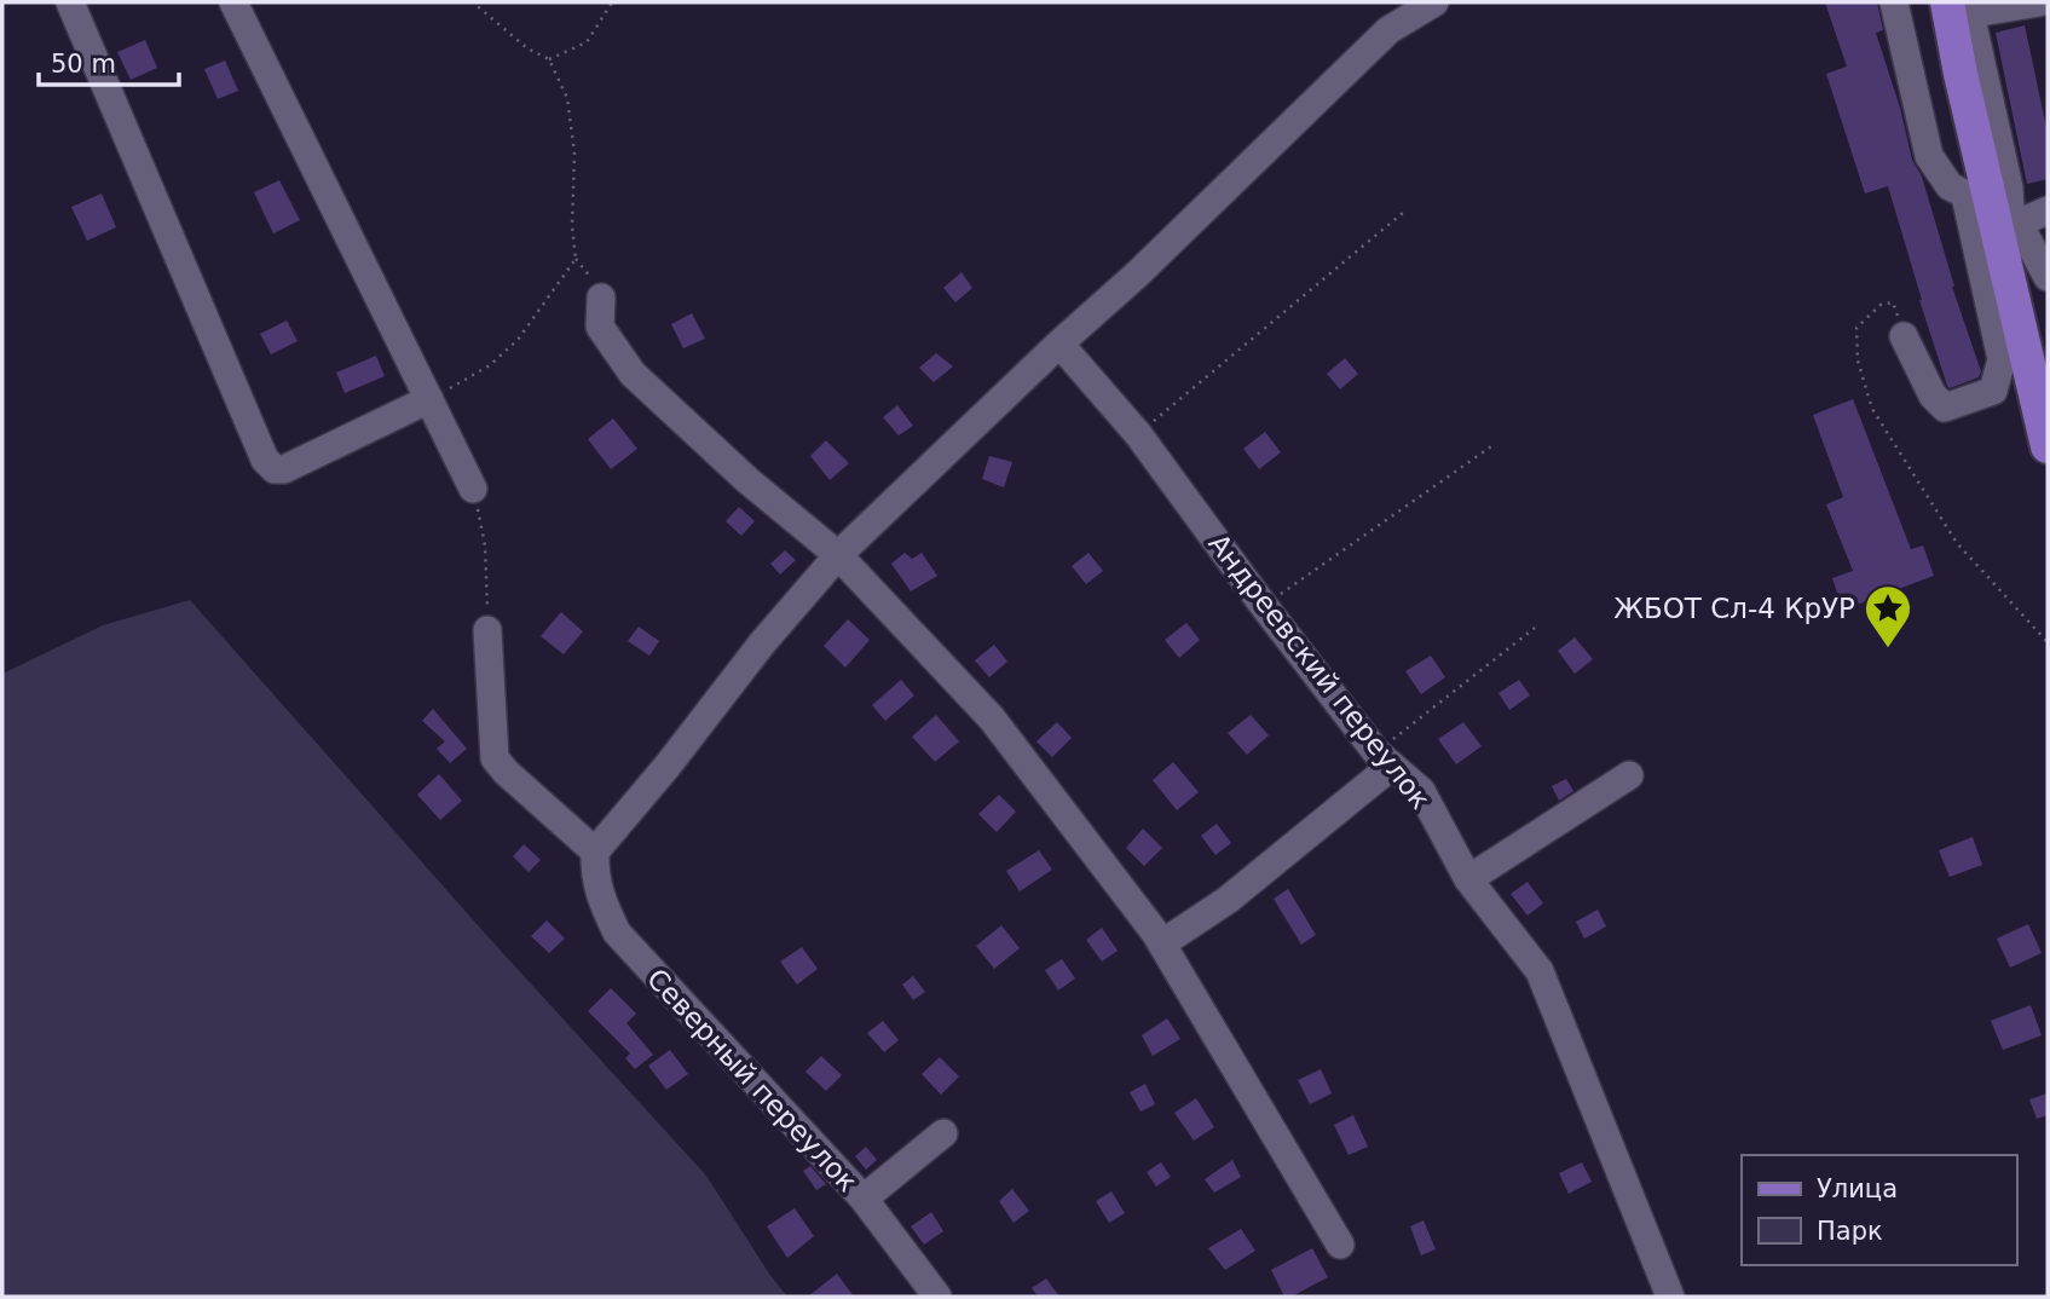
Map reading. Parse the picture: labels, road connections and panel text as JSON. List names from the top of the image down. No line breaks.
{"streets":{"street":["Андреевский переулок","Северный переулок"]},"places":{"place":["ЖБОТ Сл-4 КрУР"]},"legend":["Улица","Парк"],"scale_bar":"50 m"}
